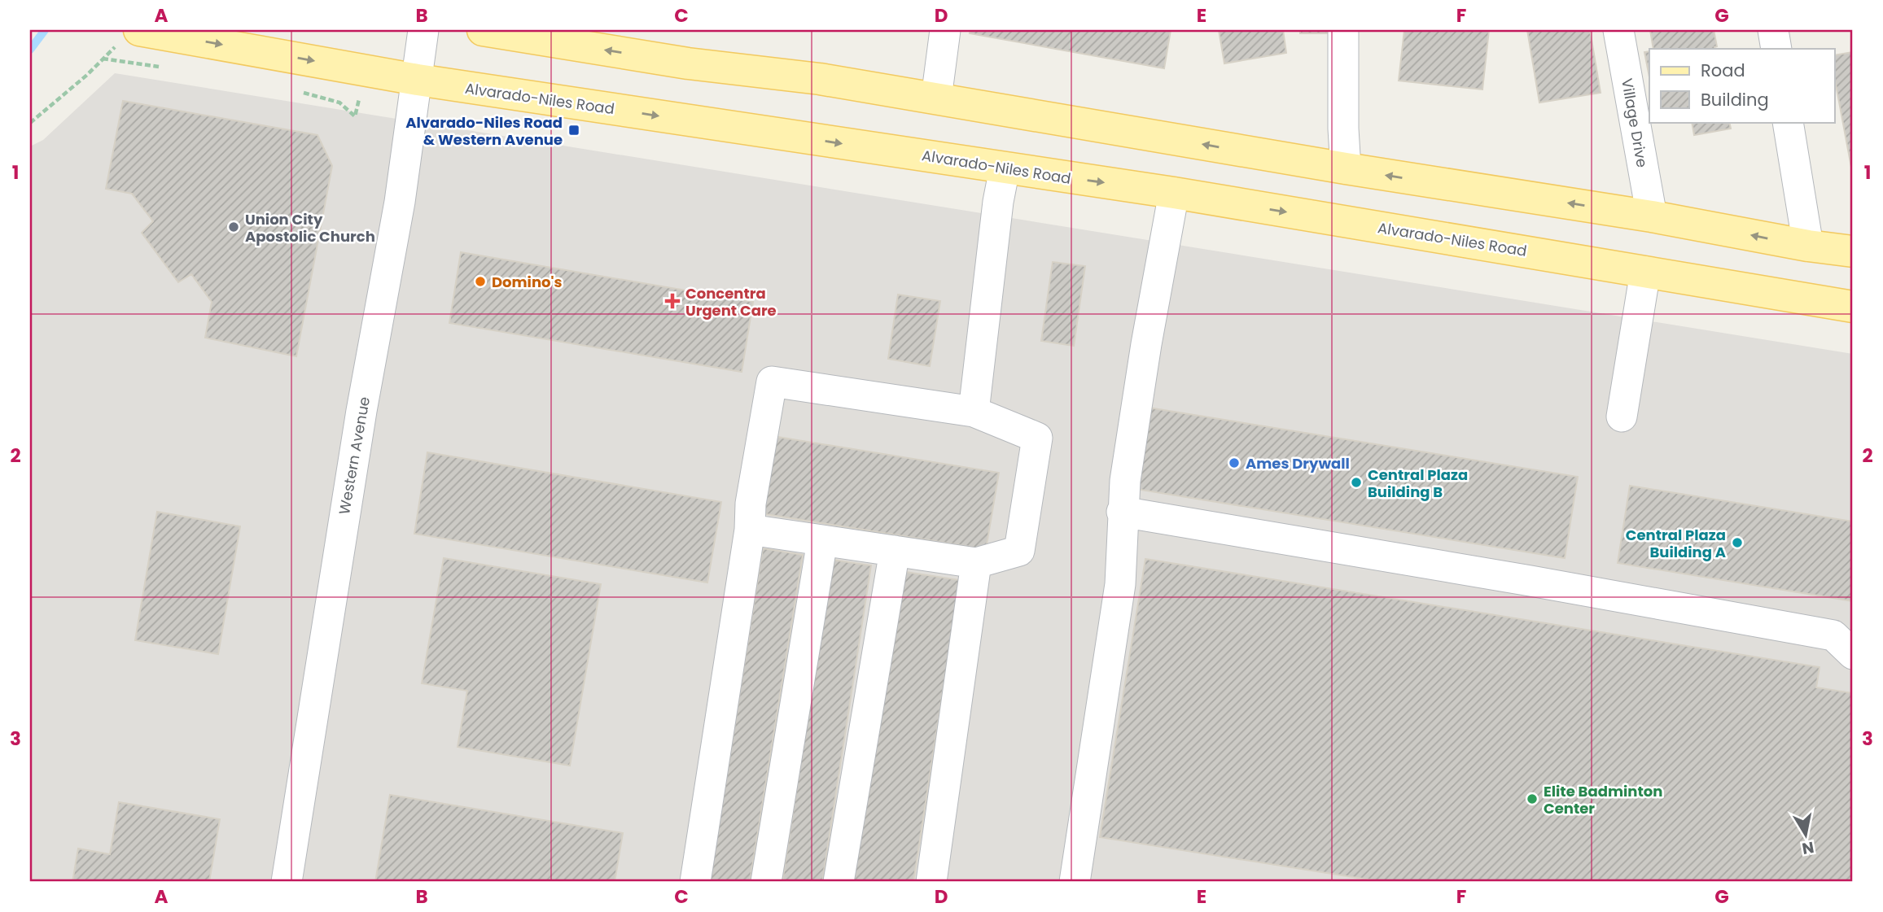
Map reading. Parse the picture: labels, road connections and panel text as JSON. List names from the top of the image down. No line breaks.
{"streets":{"main road":["Alvarado-Niles Road"],"street":["Village Drive","Western Avenue"]},"crossings":[["Alvarado-Niles Road","Western Avenue"]],"places":{"transit":["Alvarado-Niles Road & Western Avenue"],"other":["Union City Apostolic Church","Domino's","Ames Drywall","Central Plaza Building B","Central Plaza Building A","Elite Badminton Center"],"health":["Concentra Urgent Care"]},"legend":["Road","Building"],"north":"bottom","grid":{"columns":["A","B","C","D","E","F","G"],"rows":["1","2","3"]}}
